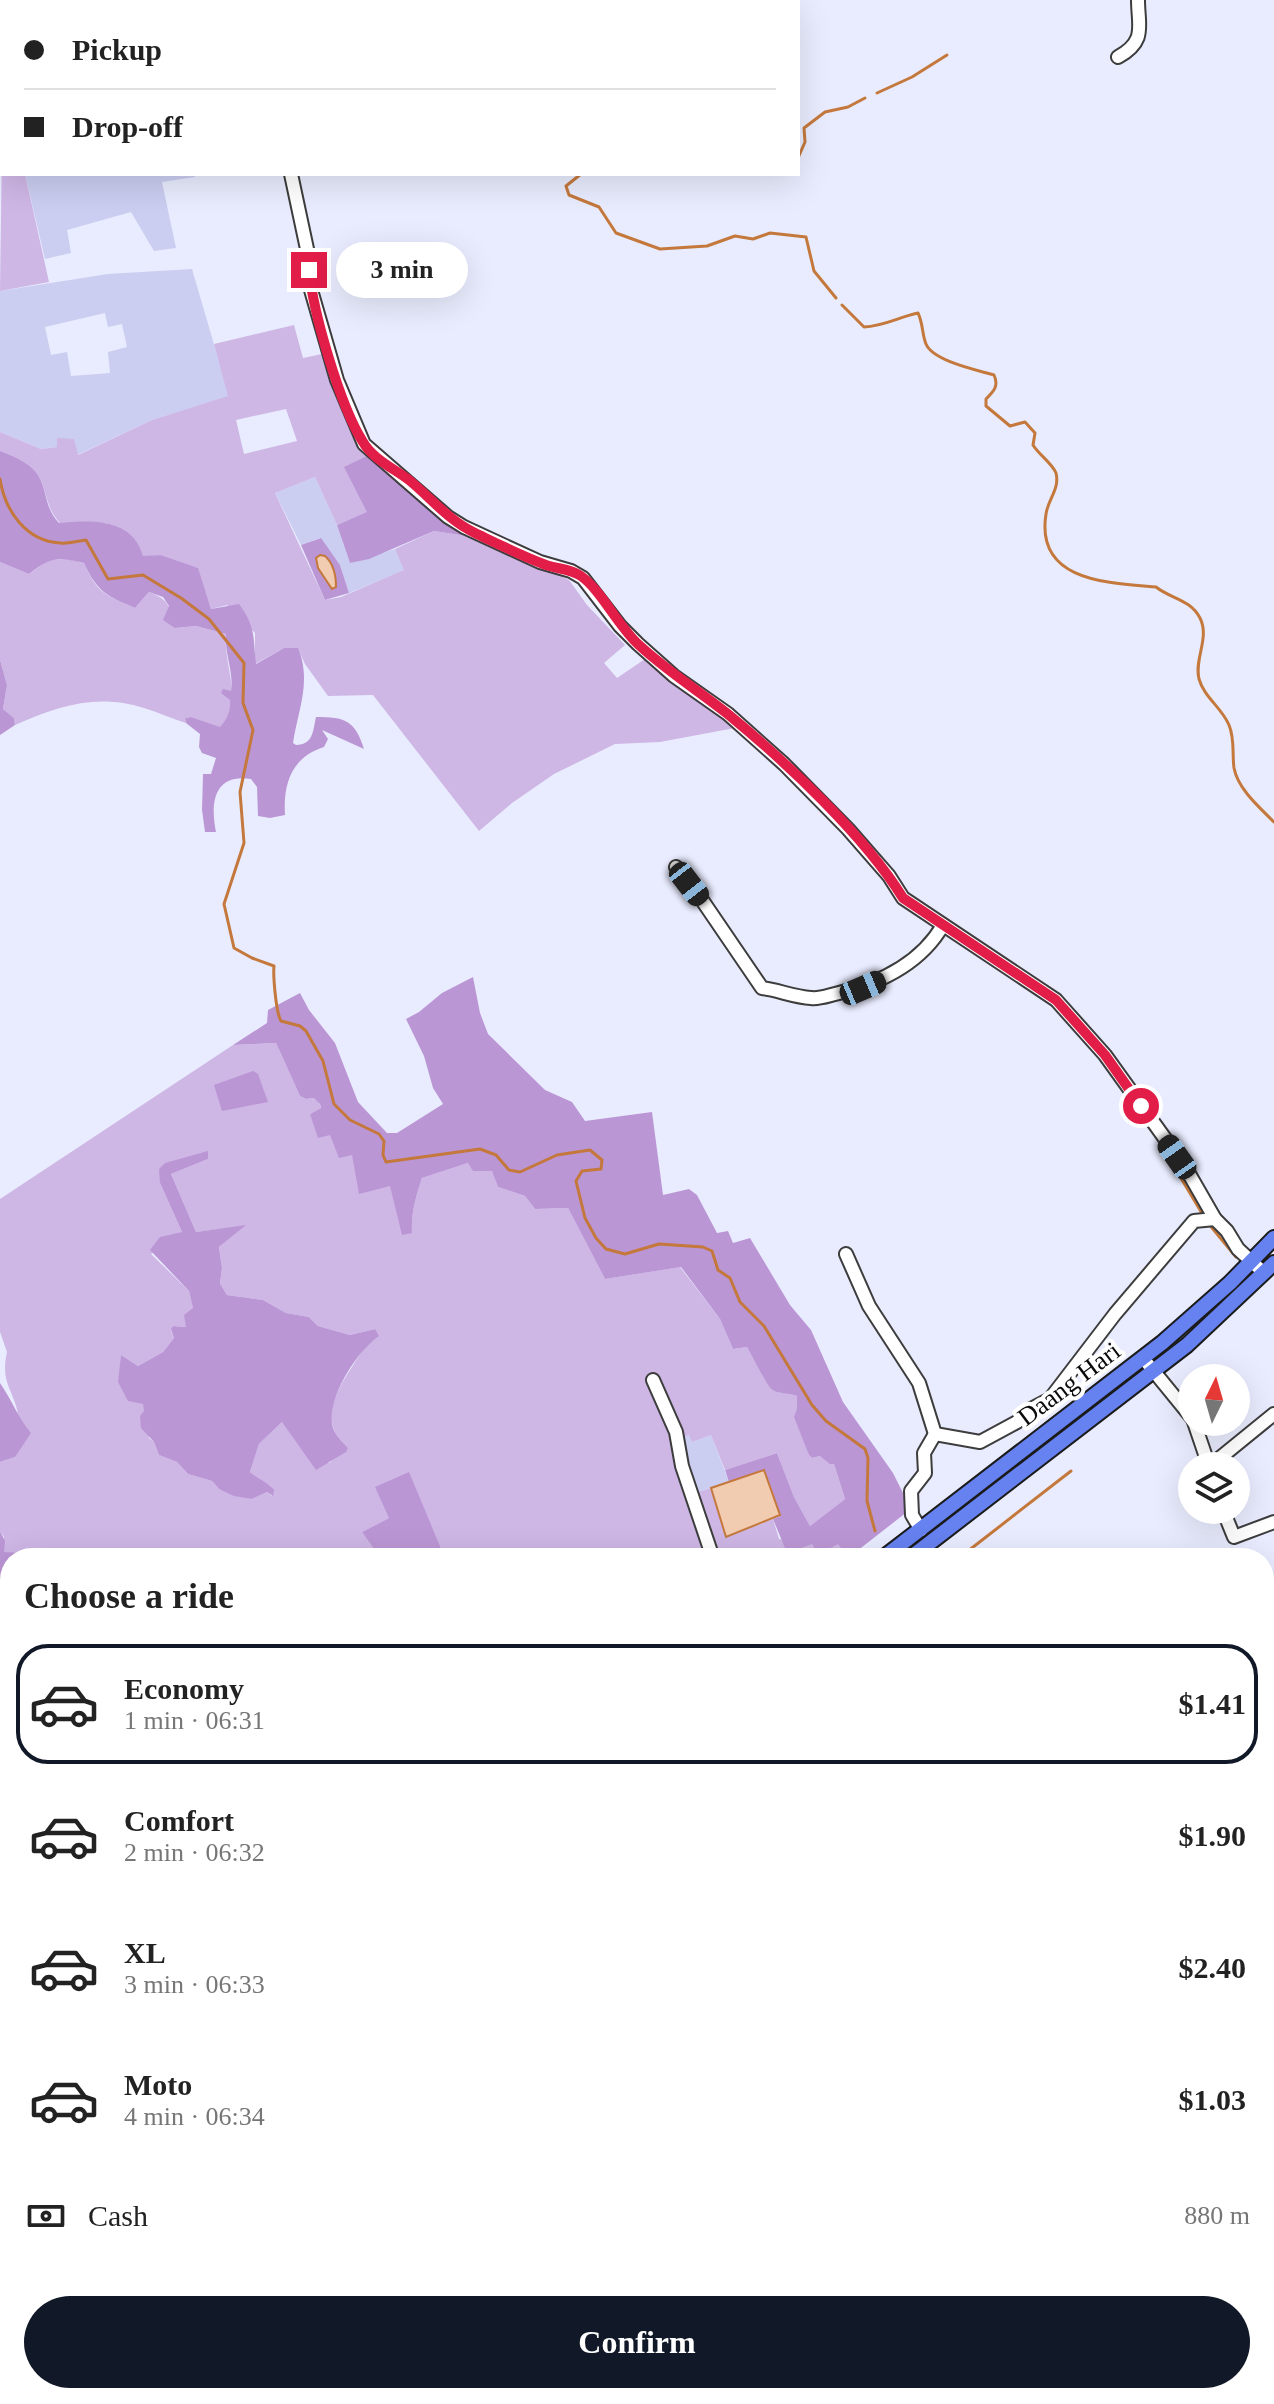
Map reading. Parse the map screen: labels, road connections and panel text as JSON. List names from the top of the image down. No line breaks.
{"streets":{"main road":["Daang Hari"]},"north":"top","page":{"banner":["Pickup","Drop-off"],"bubble":"3 min","heading":"Choose a ride","list":[{"name":"Economy","note":"1 min · 06:31","value":"$1.41"},{"name":"Comfort","note":"2 min · 06:32","value":"$1.90"},{"name":"XL","note":"3 min · 06:33","value":"$2.40"},{"name":"Moto","note":"4 min · 06:34","value":"$1.03"}],"pay":["Cash","880 m"],"buttons":"Confirm"}}
